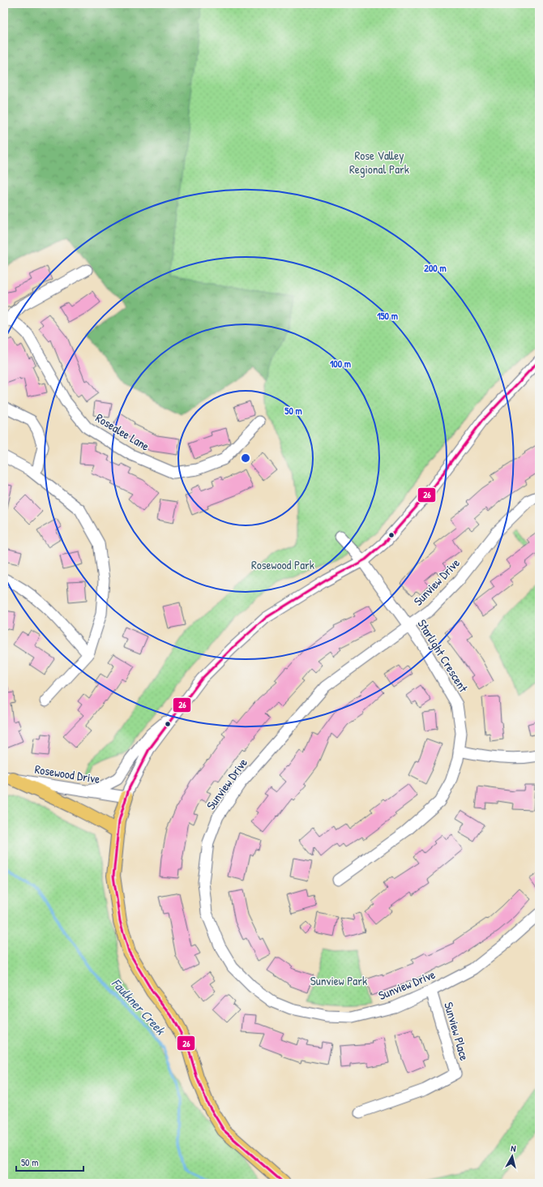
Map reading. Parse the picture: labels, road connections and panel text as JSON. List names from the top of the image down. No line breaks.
{"streets":{"street":["Rosealee Lane","Sunview Drive","Starlight Crescent","Rosewood Drive","Sunview Place"]},"crossings":[["Sunview Drive","Starlight Crescent"],["Sunview Drive","Sunview Place"]],"water":["Faulkner Creek"],"parks":["Rose Valley Regional Park","Rosewood Park","Sunview Park"],"lines":["transit line 26"],"scale_bar":"50 m","north":"top","rings":["200 m","150 m","100 m","50 m"]}
